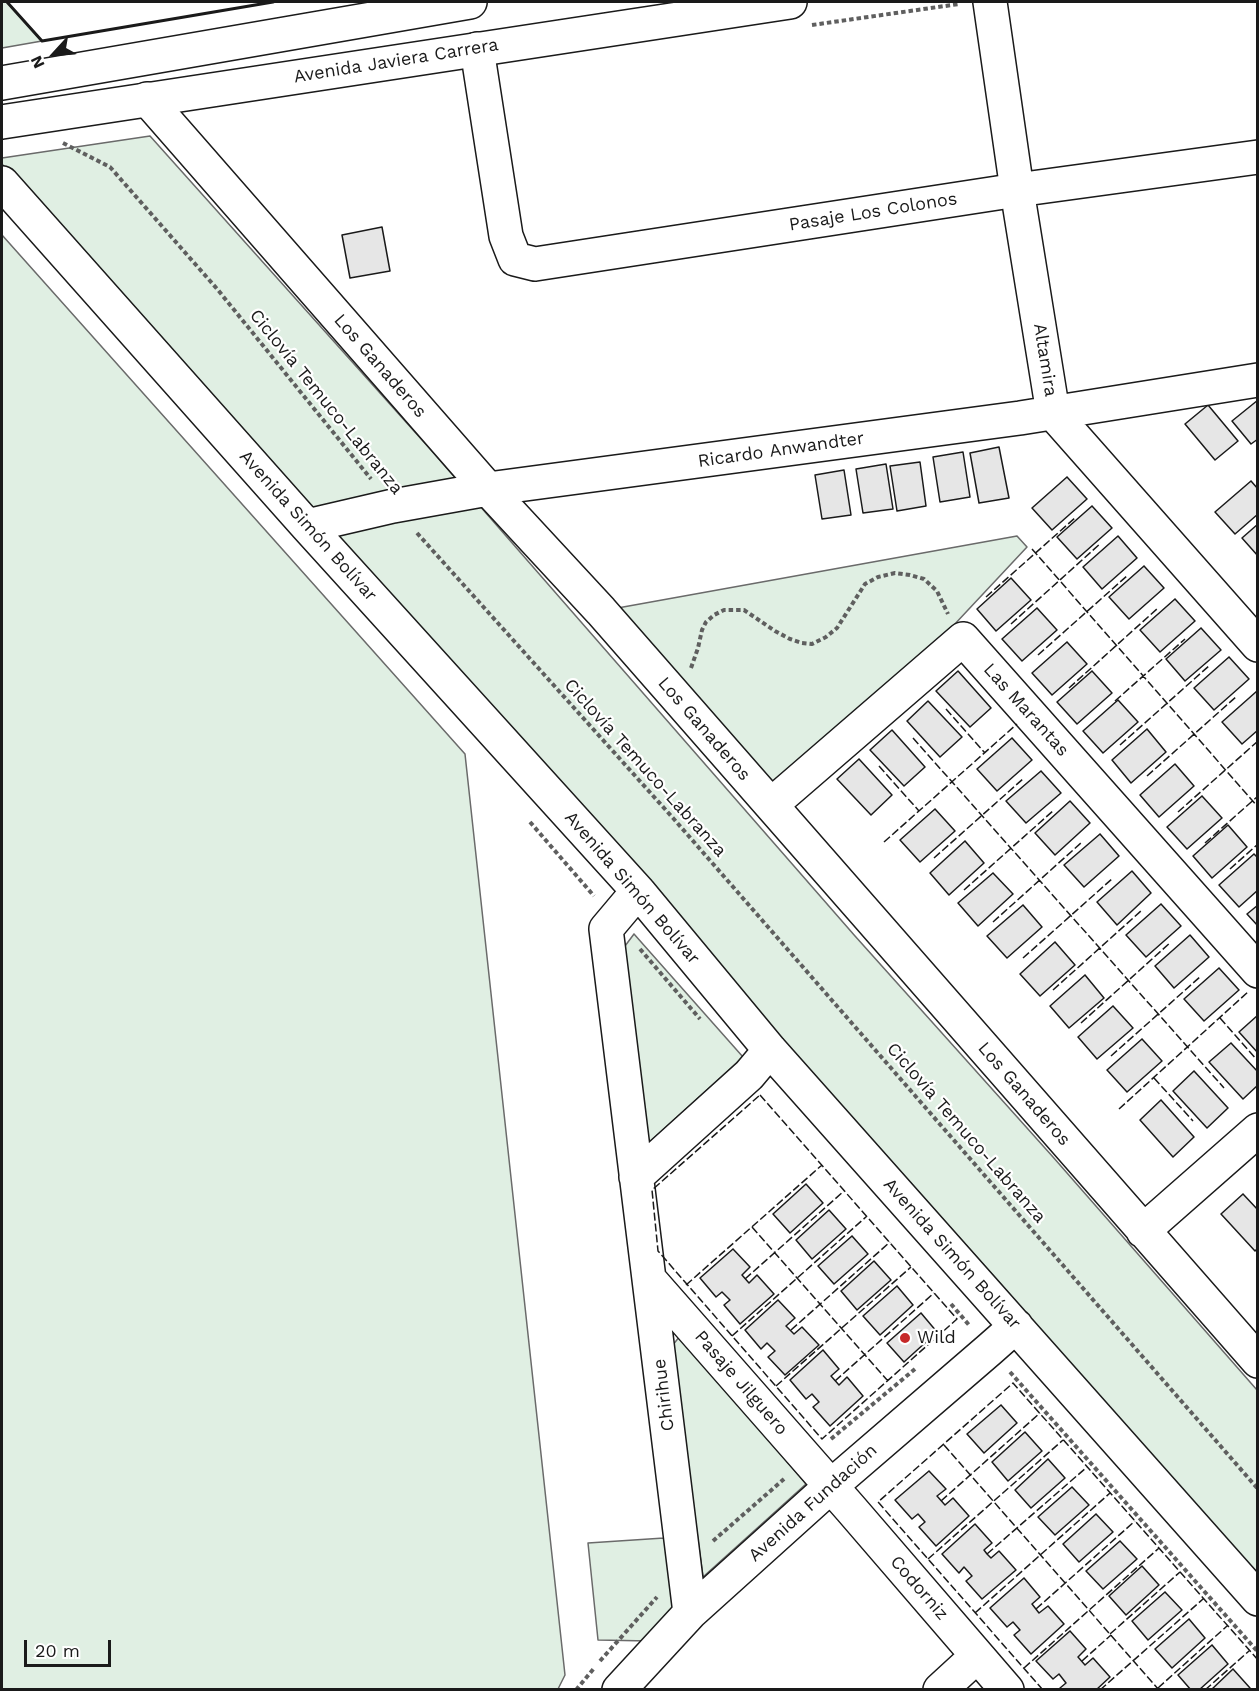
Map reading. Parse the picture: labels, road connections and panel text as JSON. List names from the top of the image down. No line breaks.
{"streets":{"street":["Avenida Javiera Carrera","Pasaje Los Colonos","Altamira","Los Ganaderos","Ricardo Anwandter","Avenida Simón Bolívar","Las Marantas","Pasaje Jilguero","Chirihue","Avenida Fundación","Codorniz"],"path":["Ciclovía Temuco-Labranza"]},"crossings":[["Avenida Javiera Carrera","Pasaje Los Colonos"],["Avenida Javiera Carrera","Los Ganaderos"],["Avenida Javiera Carrera","Ciclovía Temuco-Labranza"],["Pasaje Los Colonos","Altamira"],["Altamira","Ricardo Anwandter"],["Los Ganaderos","Ricardo Anwandter"],["Ciclovía Temuco-Labranza","Ricardo Anwandter"],["Ricardo Anwandter","Avenida Simón Bolívar"],["Avenida Simón Bolívar","Chirihue"],["Avenida Simón Bolívar","Avenida Fundación"],["Pasaje Jilguero","Chirihue"],["Pasaje Jilguero","Avenida Fundación"],["Pasaje Jilguero","Codorniz"],["Chirihue","Avenida Fundación"],["Avenida Fundación","Codorniz"]],"places":["Wild"],"scale_bar":"20 m","north":"bottom left"}
